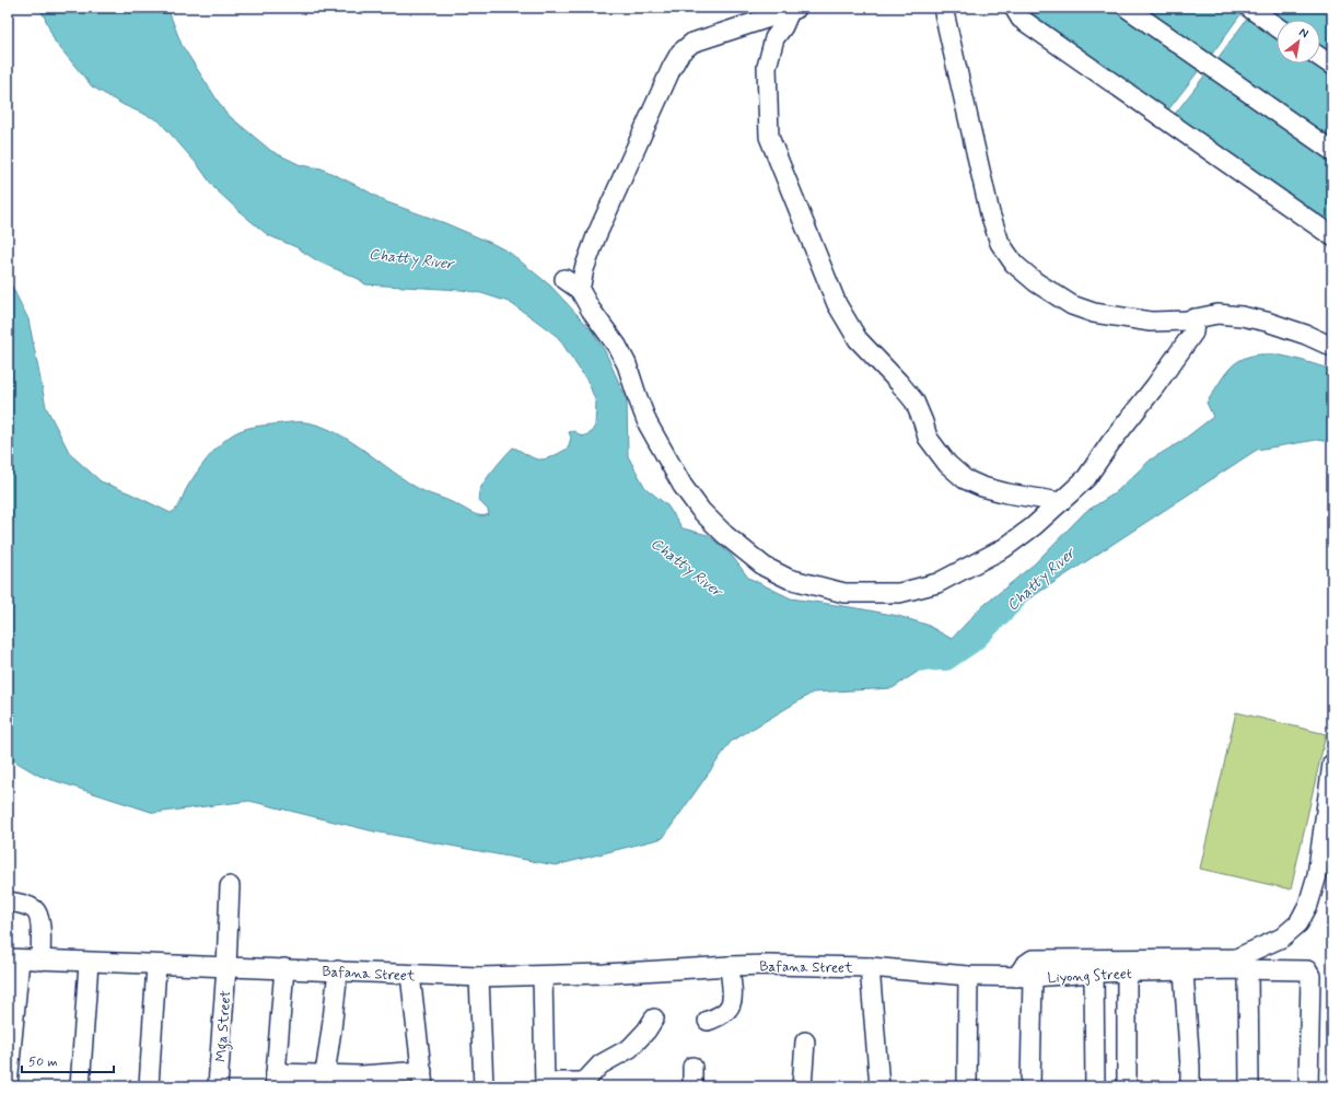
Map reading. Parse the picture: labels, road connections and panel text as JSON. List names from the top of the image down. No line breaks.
{"streets":{"street":["Bafana Street","Liyong Street","Mga Street"]},"crossings":[["Bafana Street","Liyong Street"],["Bafana Street","Mga Street"]],"water":["Chatty River"],"scale_bar":"50 m","north":"top right"}
